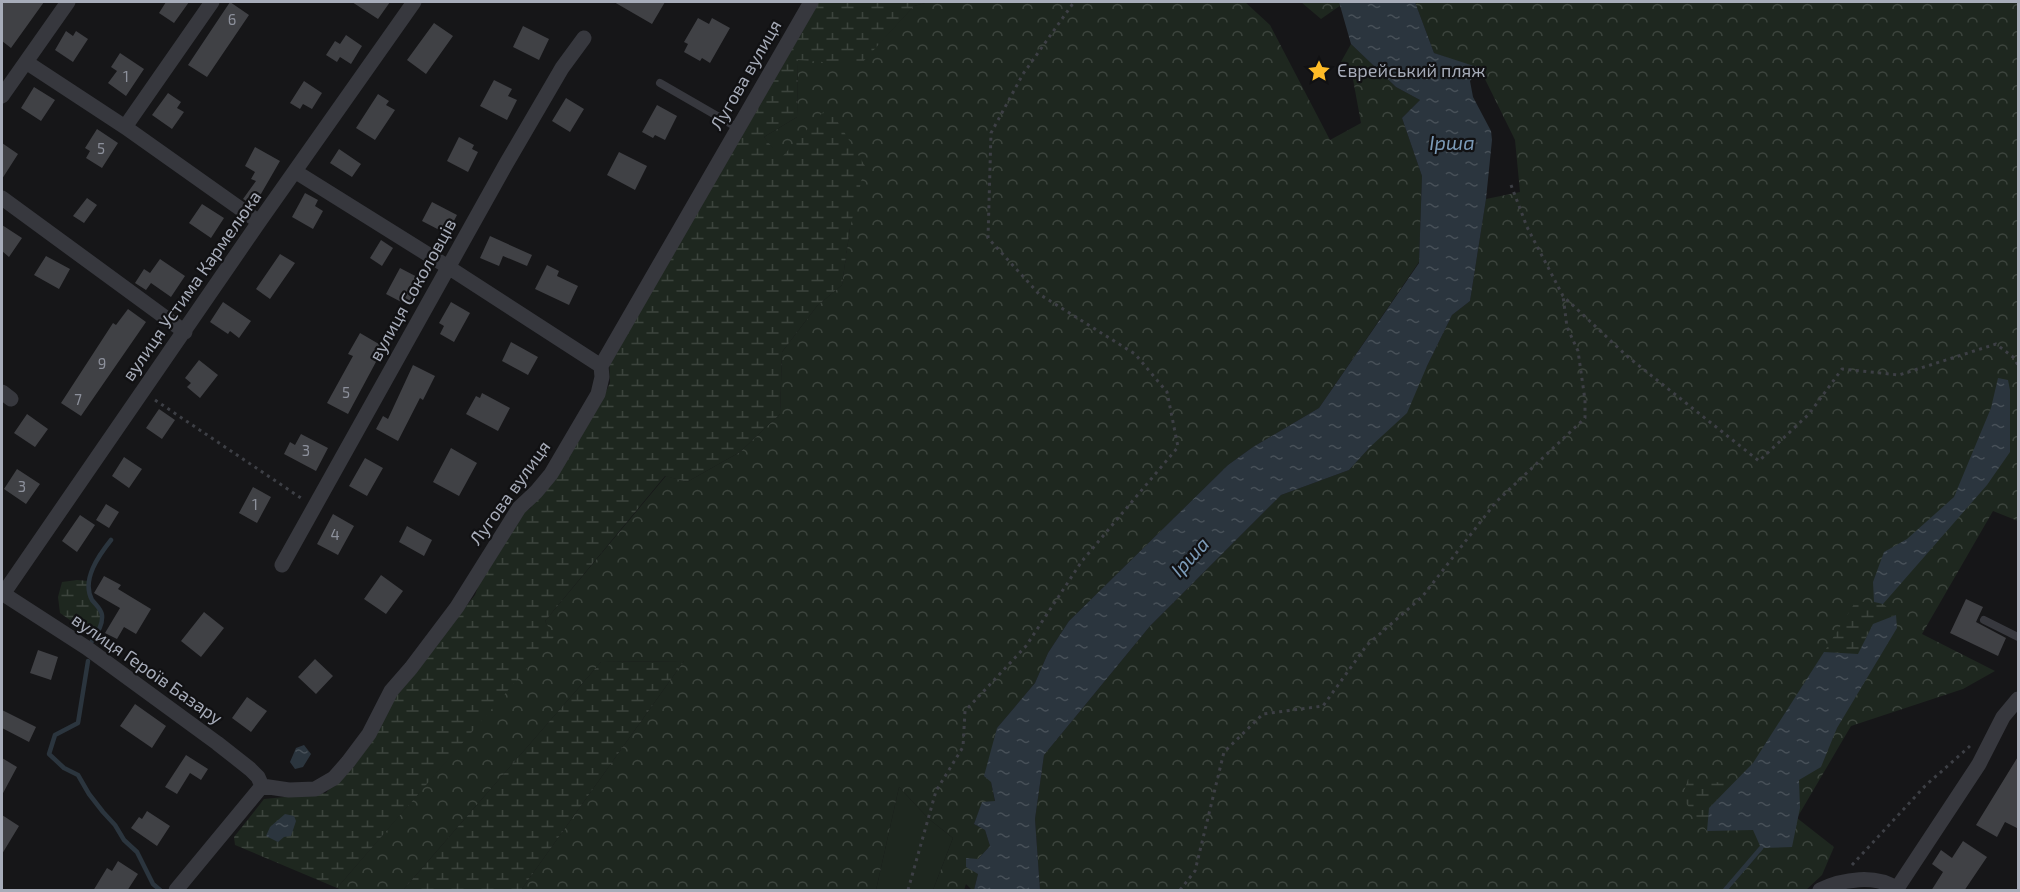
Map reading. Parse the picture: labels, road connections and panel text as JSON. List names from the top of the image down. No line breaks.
{"streets":{"street":["Лугова вулиця","вулиця Устима Кармелюка","вулиця Соколовців","вулиця Героїв Базару"]},"crossings":[["Лугова вулиця","вулиця Героїв Базару"],["вулиця Устима Кармелюка","вулиця Героїв Базару"]],"water":["Ірша"],"places":{"place":["Єврейський пляж"]},"house_numbers":["6","1","5","9","5","7","3","3","1","4"]}
